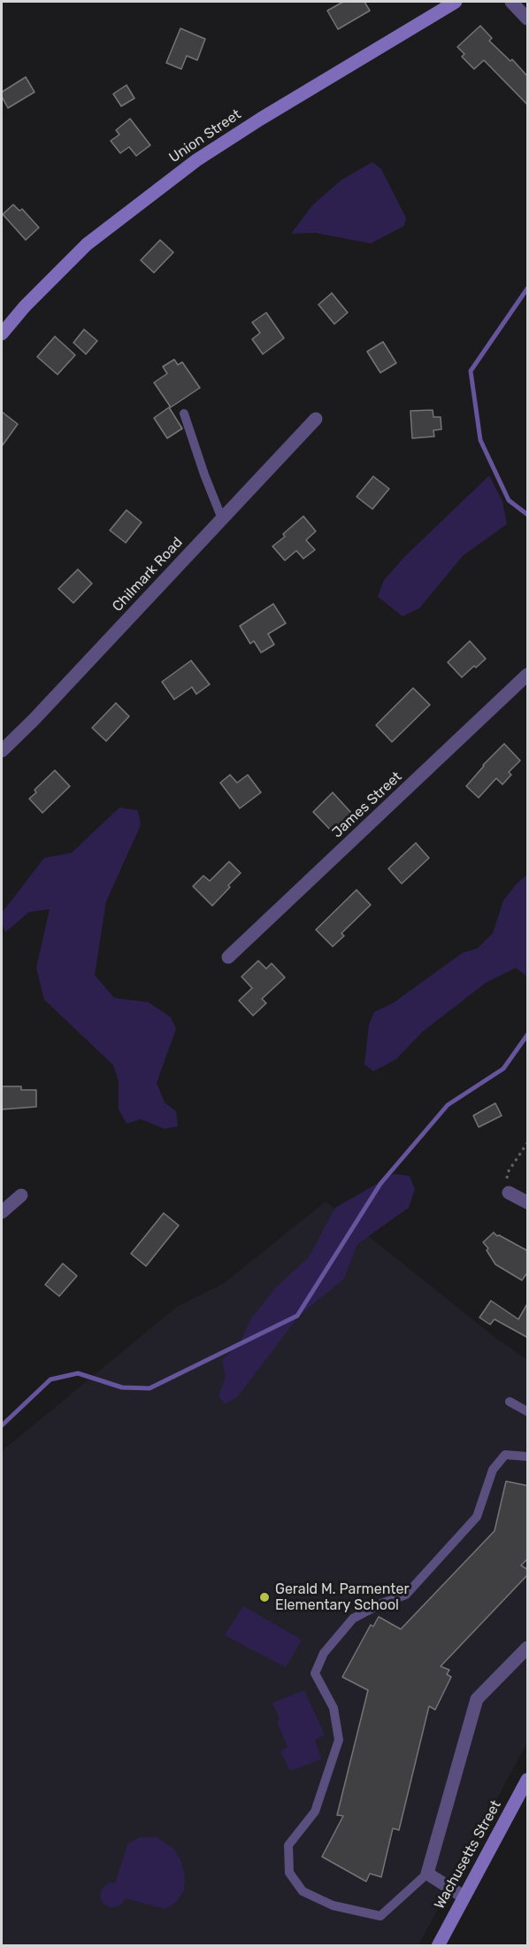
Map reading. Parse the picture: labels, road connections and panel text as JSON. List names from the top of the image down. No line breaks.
{"streets":{"main road":["Union Street","Wachusetts Street"],"street":["Chilmark Road","James Street"]},"places":["Gerald M. Parmenter Elementary School"]}
